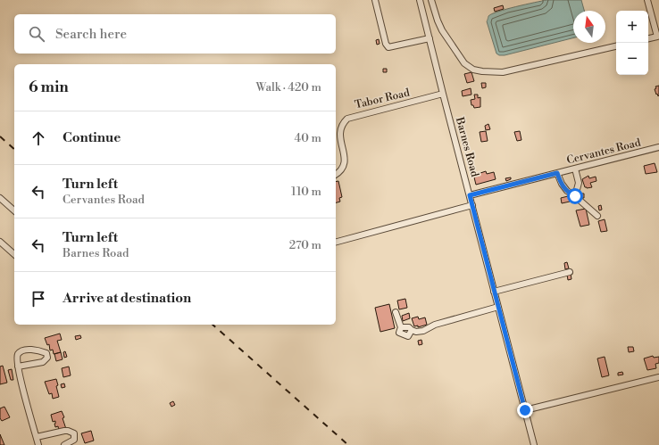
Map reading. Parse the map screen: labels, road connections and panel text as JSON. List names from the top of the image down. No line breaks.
{"streets":{"street":["Tabor Road","Barnes Road","Cervantes Road"]},"crossings":[["Tabor Road","Barnes Road"],["Barnes Road","Cervantes Road"]],"north":"top","page":{"map_buttons":["+","−"],"search":"Search here","heading":["6 min","Walk · 420 m"],"list":[["Continue","40 m"],["Turn left","Cervantes Road","110 m"],["Turn left","Barnes Road","270 m"],"Arrive at destination"]}}
